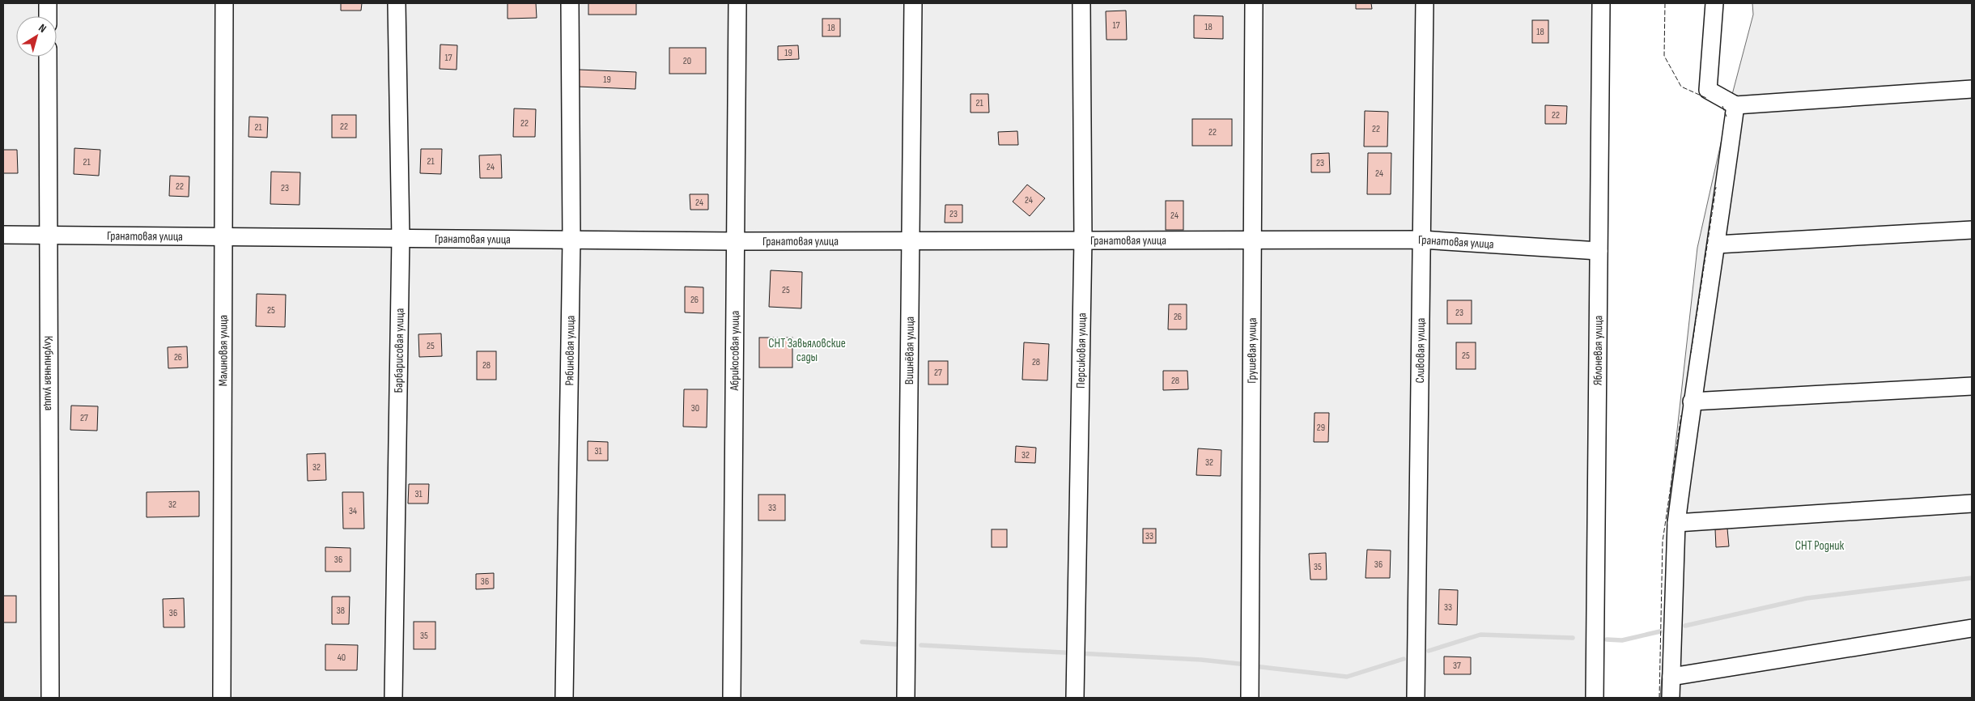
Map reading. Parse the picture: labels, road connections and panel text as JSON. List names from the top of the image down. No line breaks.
{"streets":{"street":["Гранатовая улица","Малиновая улица","Барбарисовая улица","Рябиновая улица","Абрикосовая улица","Вишнёвая улица","Персиковая улица","Грушевая улица","Сливовая улица","Яблоневая улица","Клубничная улица"]},"crossings":[["Гранатовая улица","Малиновая улица"],["Гранатовая улица","Барбарисовая улица"],["Гранатовая улица","Рябиновая улица"],["Гранатовая улица","Абрикосовая улица"],["Гранатовая улица","Вишнёвая улица"],["Гранатовая улица","Персиковая улица"],["Гранатовая улица","Грушевая улица"],["Гранатовая улица","Сливовая улица"],["Гранатовая улица","Яблоневая улица"],["Гранатовая улица","Клубничная улица"]],"parks":["СНТ Завьяловские сады","СНТ Родник"],"house_numbers":["17","18","18","18","19","17","20","19","21","22","22","22","21","22","22","21","21","23","24","24","22","23","24","24","23","24","25","26","25","23","26","25","25","26","28","28","27","28","30","27","29","31","32","32","32","31","32","33","34","33","36","36","35","36","33","38","36","35","40","37"],"north":"top right"}
